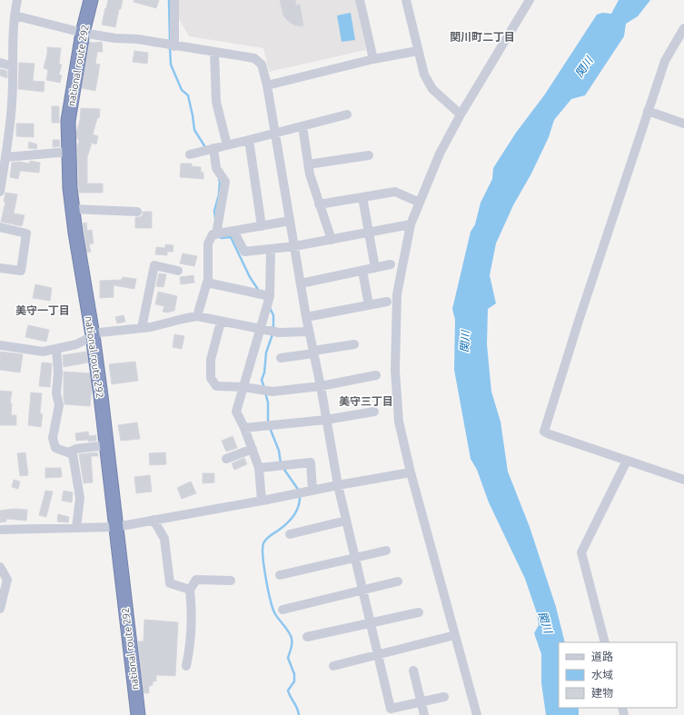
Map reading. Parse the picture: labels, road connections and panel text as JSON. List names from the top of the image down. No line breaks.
{"streets":{"highway":["national route 292"]},"districts":["関川町二丁目","美守一丁目","美守三丁目"],"water":["関川"],"legend":["道路","水域","建物"]}
